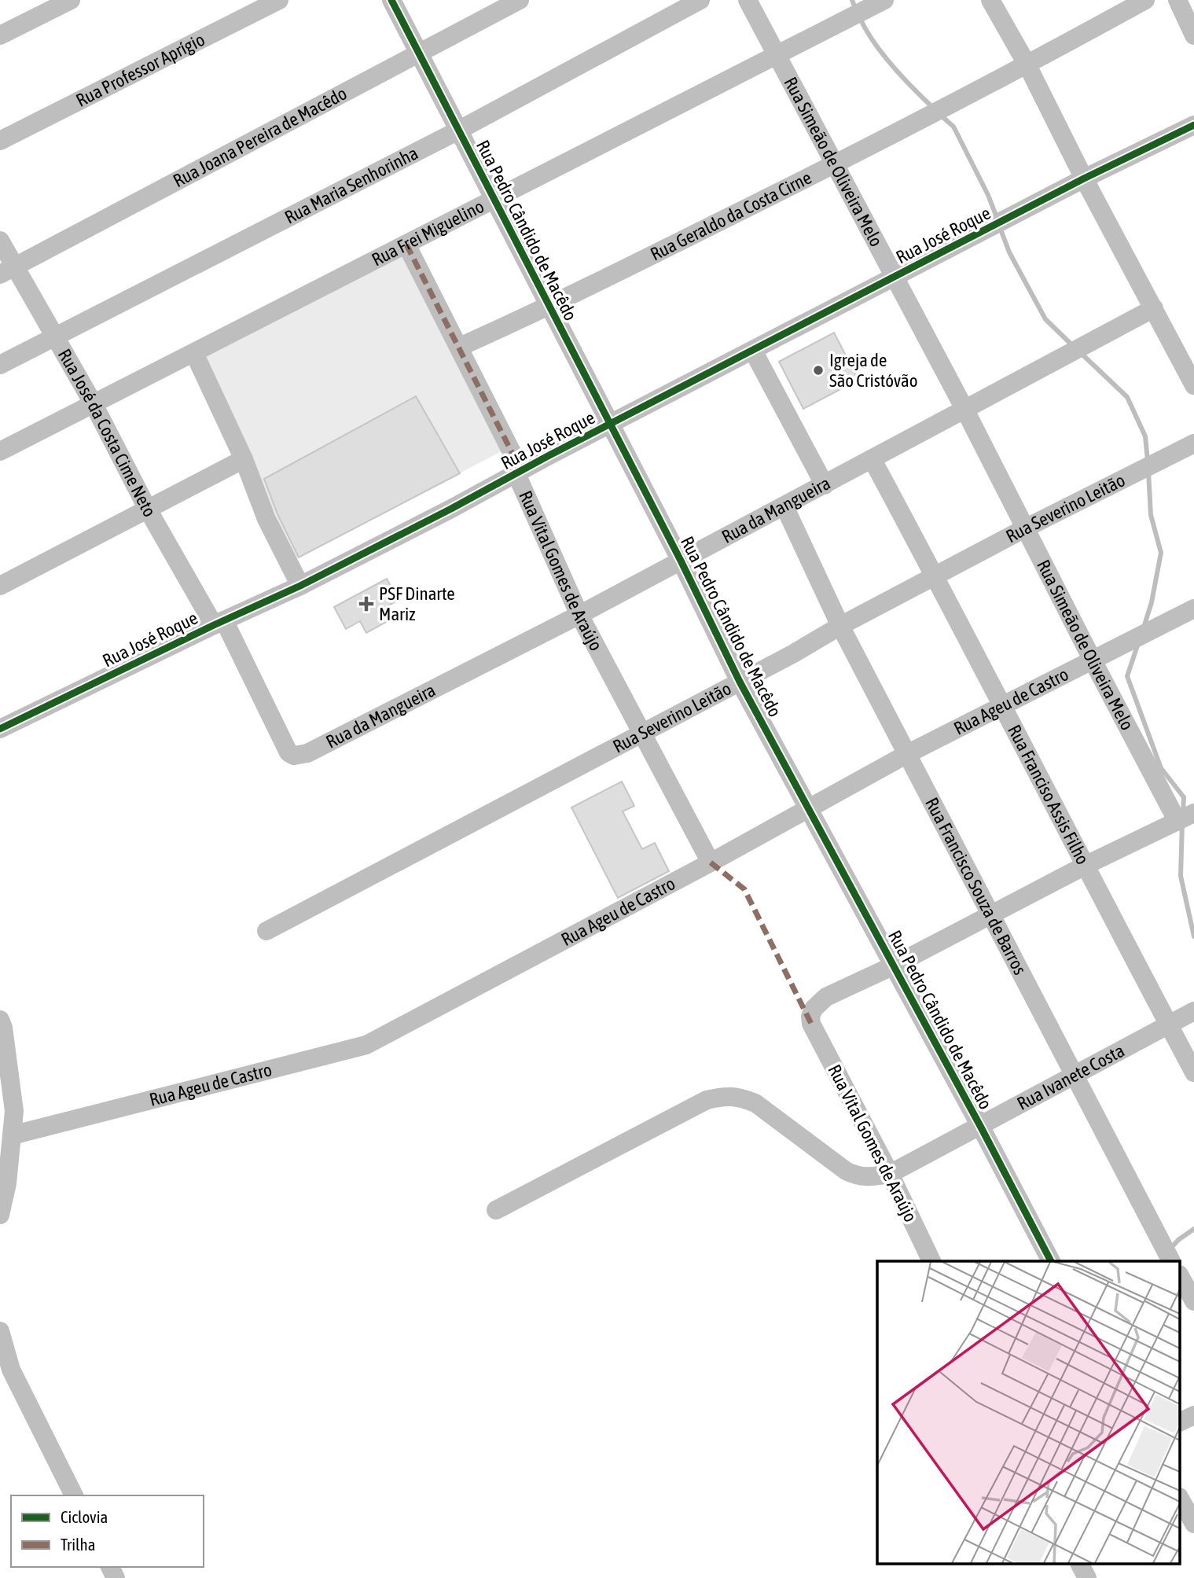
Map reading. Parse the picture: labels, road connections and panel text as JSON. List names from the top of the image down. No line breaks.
{"streets":{"street":["Rua Professor Aprígio","Rua Joana Pereira de Macêdo","Rua Simeão de Oliveira Melo","Rua Maria Senhorinha","Rua Geraldo da Costa Cirne","Rua Pedro Cândido de Macêdo","Rua Frei Miguelino","Rua José Roque","Rua José da Costa Cime Neto","Rua Severino Leitão","Rua da Mangueira","Rua Vital Gomes de Araújo","Rua Ageu de Castro","Rua Franciso Assis Filho","Rua Francisco Souza de Barros","Rua Ivanete Costa"]},"crossings":[["Rua Joana Pereira de Macêdo","Rua Pedro Cândido de Macêdo"],["Rua Joana Pereira de Macêdo","Rua José da Costa Cime Neto"],["Rua Simeão de Oliveira Melo","Rua Geraldo da Costa Cirne"],["Rua Simeão de Oliveira Melo","Rua Frei Miguelino"],["Rua Simeão de Oliveira Melo","Rua José Roque"],["Rua Simeão de Oliveira Melo","Rua Severino Leitão"],["Rua Simeão de Oliveira Melo","Rua da Mangueira"],["Rua Simeão de Oliveira Melo","Rua Ageu de Castro"],["Rua Maria Senhorinha","Rua Pedro Cândido de Macêdo"],["Rua Maria Senhorinha","Rua José da Costa Cime Neto"],["Rua Geraldo da Costa Cirne","Rua Pedro Cândido de Macêdo"],["Rua Geraldo da Costa Cirne","Rua Vital Gomes de Araújo"],["Rua Pedro Cândido de Macêdo","Rua Frei Miguelino"],["Rua Pedro Cândido de Macêdo","Rua José Roque"],["Rua Pedro Cândido de Macêdo","Rua Severino Leitão"],["Rua Pedro Cândido de Macêdo","Rua da Mangueira"],["Rua Pedro Cândido de Macêdo","Rua Vital Gomes de Araújo"],["Rua Pedro Cândido de Macêdo","Rua Ageu de Castro"],["Rua Pedro Cândido de Macêdo","Rua Ivanete Costa"],["Rua Frei Miguelino","Rua José da Costa Cime Neto"],["Rua Frei Miguelino","Rua Vital Gomes de Araújo"],["Rua José Roque","Rua José da Costa Cime Neto"],["Rua José Roque","Rua Vital Gomes de Araújo"],["Rua José da Costa Cime Neto","Rua da Mangueira"],["Rua Severino Leitão","Rua Vital Gomes de Araújo"],["Rua Severino Leitão","Rua Franciso Assis Filho"],["Rua Severino Leitão","Rua Francisco Souza de Barros"],["Rua da Mangueira","Rua Vital Gomes de Araújo"],["Rua da Mangueira","Rua Franciso Assis Filho"],["Rua da Mangueira","Rua Francisco Souza de Barros"],["Rua Vital Gomes de Araújo","Rua Ageu de Castro"],["Rua Vital Gomes de Araújo","Rua Ivanete Costa"],["Rua Ageu de Castro","Rua Franciso Assis Filho"],["Rua Ageu de Castro","Rua Francisco Souza de Barros"],["Rua Franciso Assis Filho","Rua Ivanete Costa"],["Rua Francisco Souza de Barros","Rua Ivanete Costa"]],"places":{"other":["Igreja de São Cristóvão"],"health":["PSF Dinarte Mariz"]},"legend":["Ciclovia","Trilha"]}
